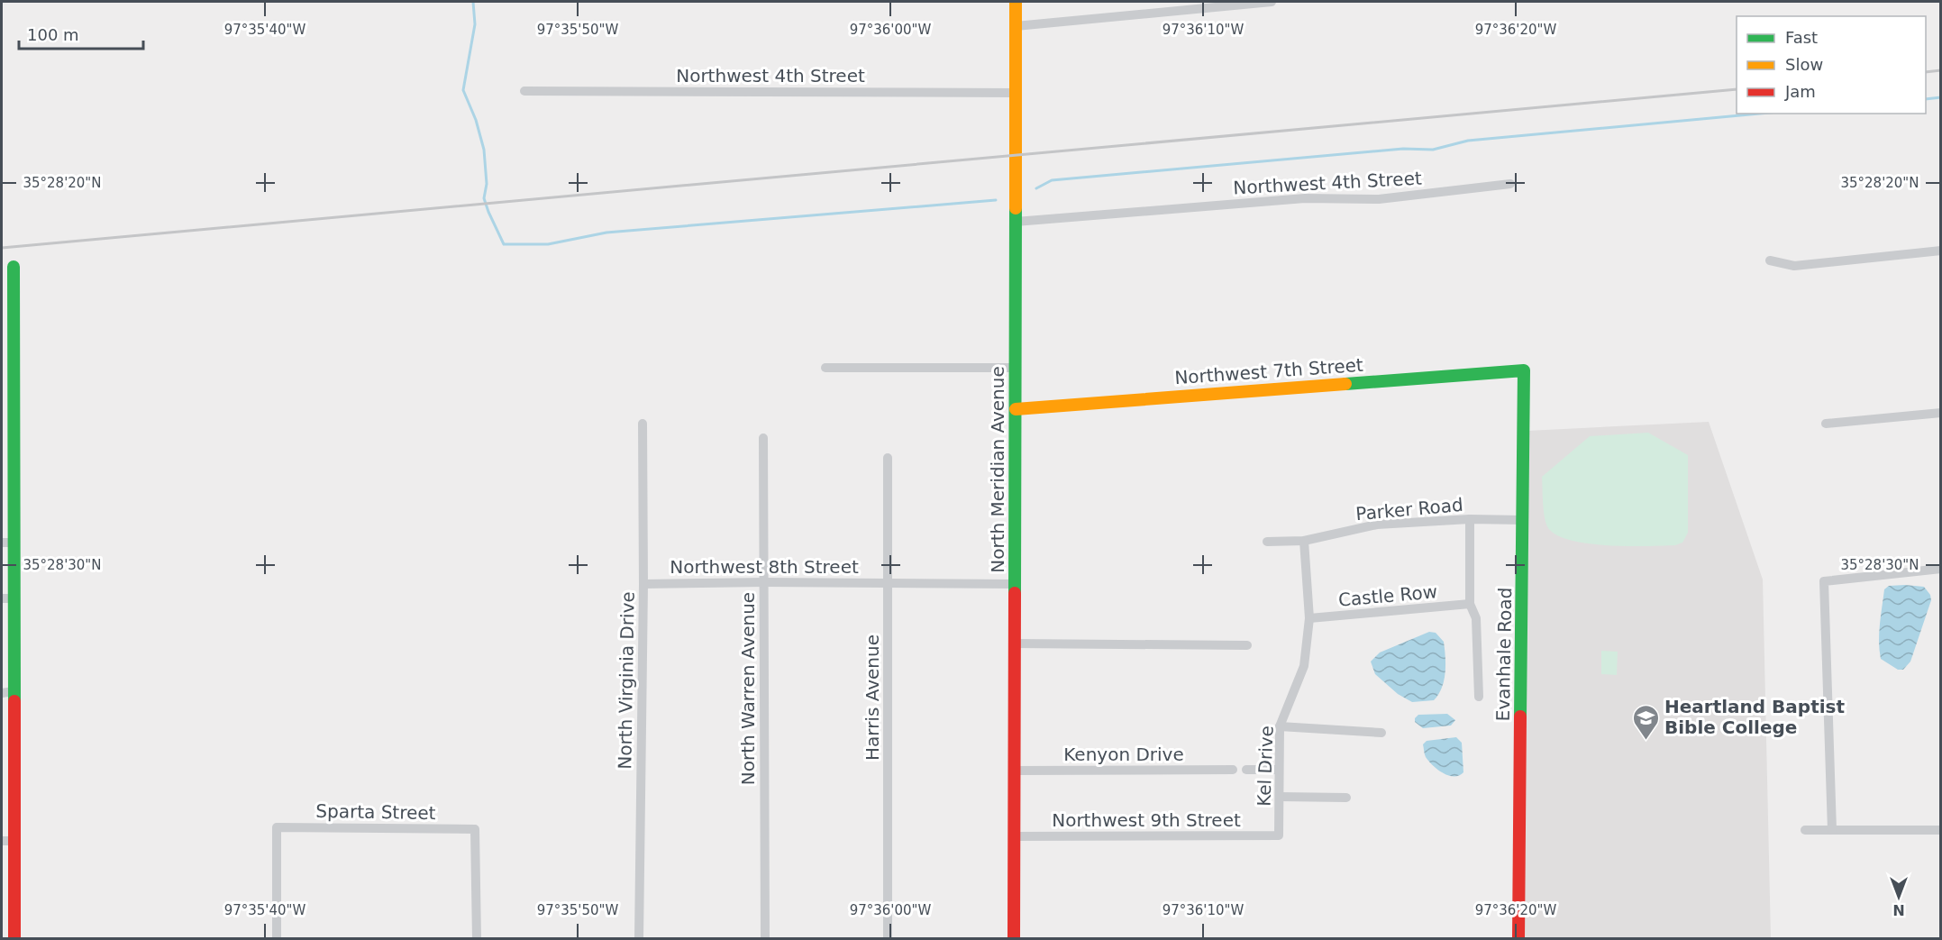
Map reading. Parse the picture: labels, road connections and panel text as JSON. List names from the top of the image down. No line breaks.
{"streets":{"street":["Northwest 4th Street","Northwest 7th Street","North Meridian Avenue","Parker Road","Northwest 8th Street","Castle Row","Evanhale Road","North Virginia Drive","North Warren Avenue","Harris Avenue","Kenyon Drive","Kel Drive","Sparta Street","Northwest 9th Street"]},"crossings":[["Northwest 4th Street","North Meridian Avenue"],["Northwest 7th Street","North Meridian Avenue"],["Northwest 7th Street","Evanhale Road"],["North Meridian Avenue","Northwest 8th Street"],["North Meridian Avenue","Kenyon Drive"],["North Meridian Avenue","Northwest 9th Street"],["Parker Road","Evanhale Road"],["Parker Road","Kel Drive"],["Northwest 8th Street","North Virginia Drive"],["Northwest 8th Street","North Warren Avenue"],["Northwest 8th Street","Harris Avenue"],["Castle Row","Kel Drive"],["Kel Drive","Northwest 9th Street"]],"places":{"school or university":["Heartland Baptist Bible College"]},"legend":["Fast","Slow","Jam"],"scale_bar":"100 m","north":"bottom","coordinates":["97°35'40\"W","97°35'50\"W","97°36'00\"W","97°36'10\"W","97°36'20\"W","35°28'20\"N","35°28'30\"N"]}
